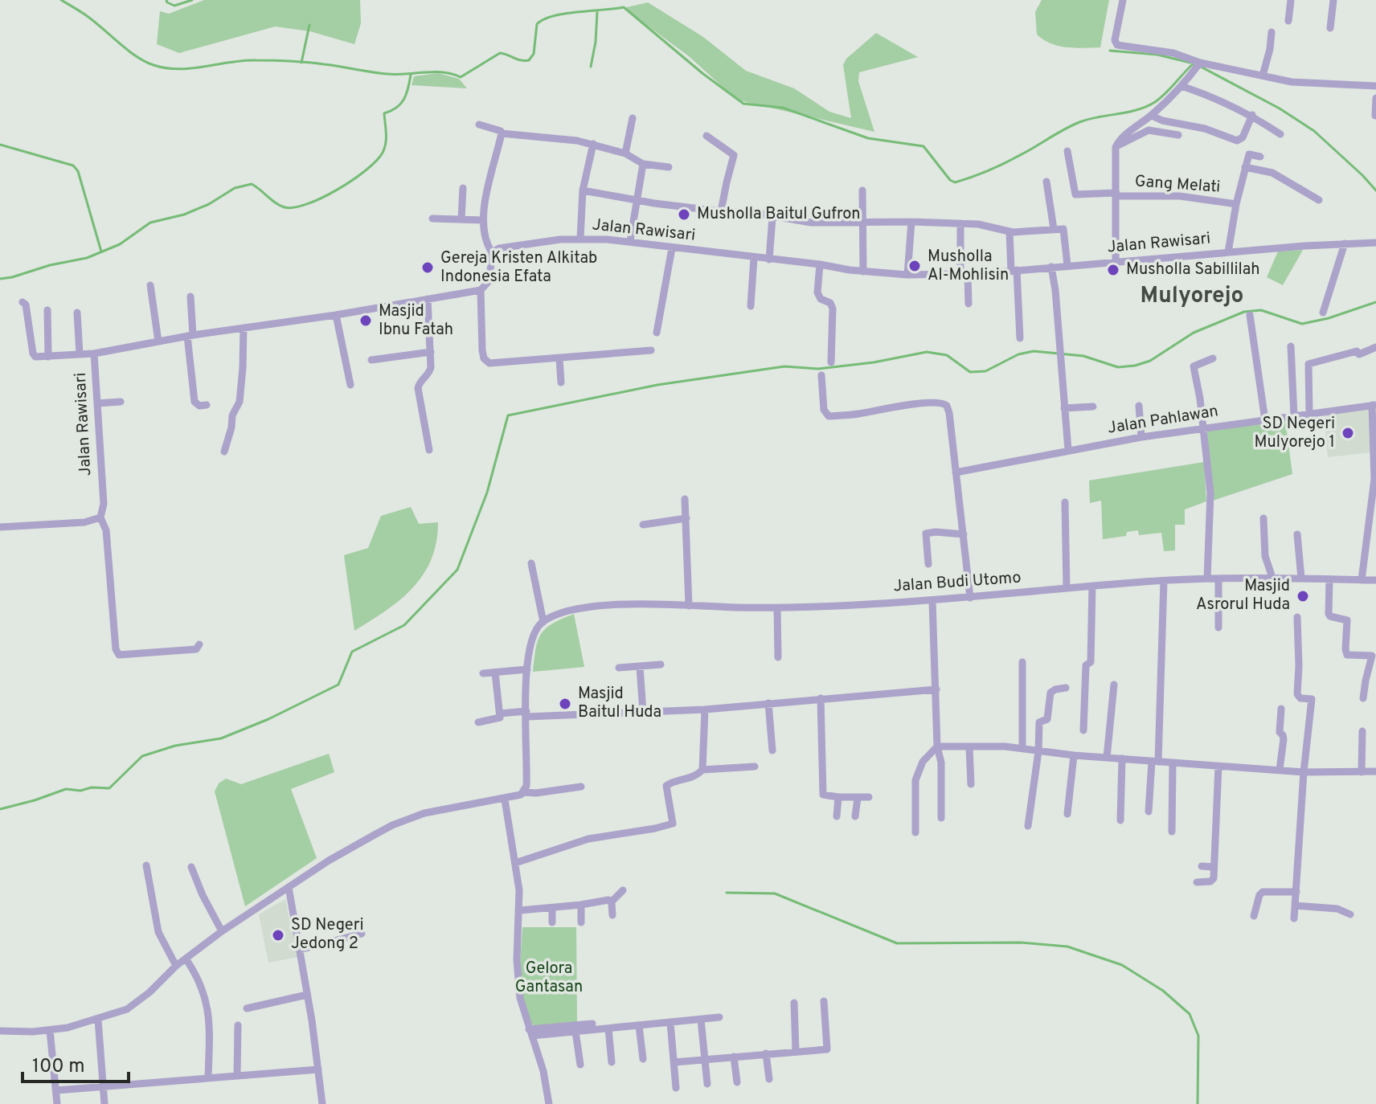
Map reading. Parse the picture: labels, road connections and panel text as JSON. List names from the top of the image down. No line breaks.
{"streets":{"street":["Gang Melati","Jalan Rawisari","Jalan Pahlawan","Jalan Budi Utomo"]},"districts":["Mulyorejo"],"parks":["Gelora Gantasan"],"places":["Musholla Baitul Gufron","Musholla Al-Mohlisin","Gereja Kristen Alkitab Indonesia Efata","Musholla Sabillilah","Masjid Ibnu Fatah","SD Negeri Mulyorejo 1","Masjid Asrorul Huda","Masjid Baitul Huda","SD Negeri Jedong 2"],"scale_bar":"100 m"}
